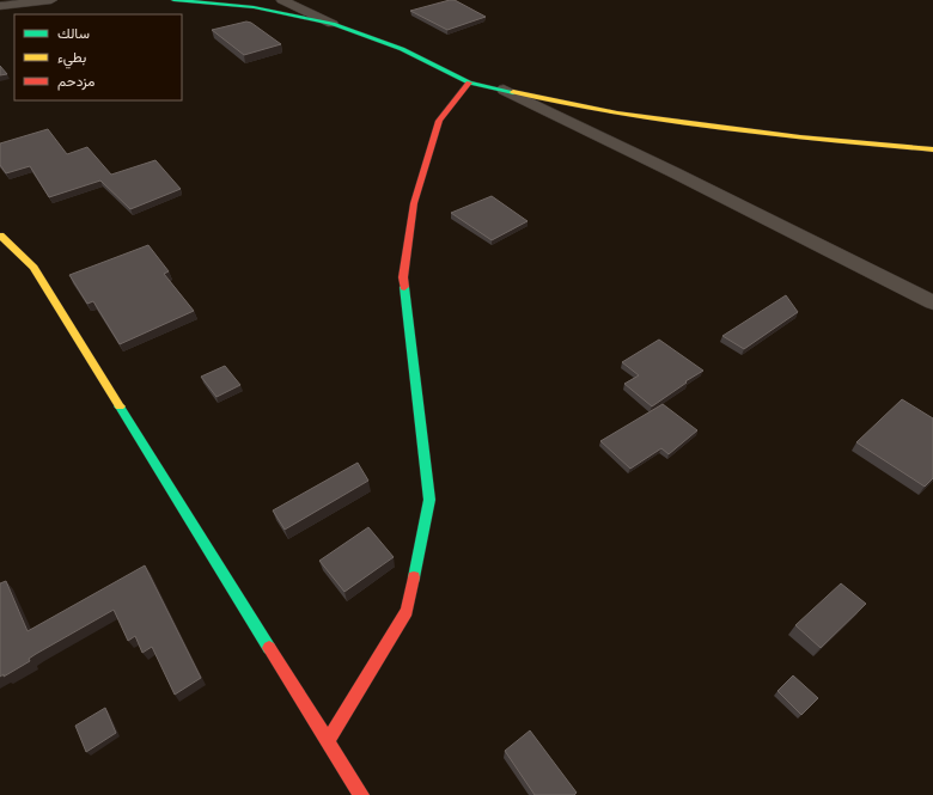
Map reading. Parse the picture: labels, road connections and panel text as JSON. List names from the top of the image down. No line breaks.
{"legend":["سالك","بطيء","مزدحم"]}
